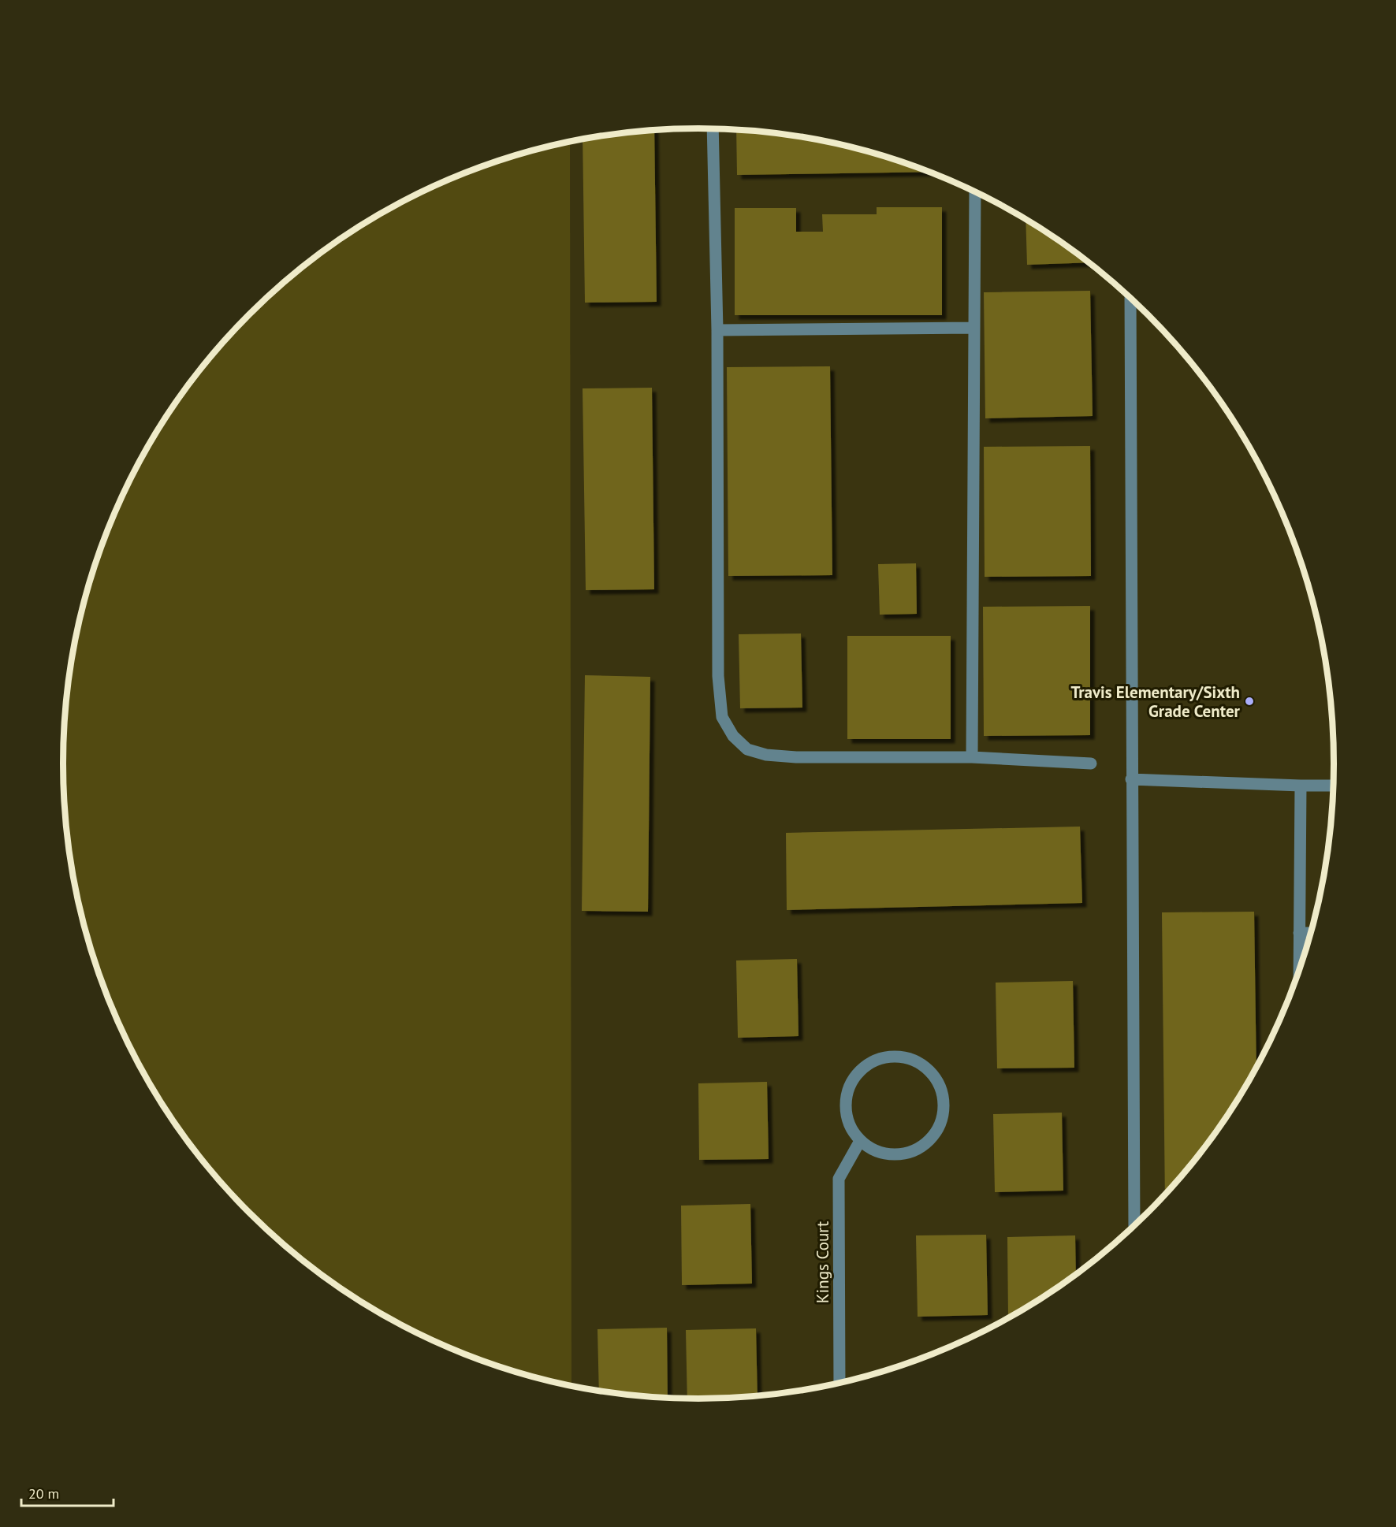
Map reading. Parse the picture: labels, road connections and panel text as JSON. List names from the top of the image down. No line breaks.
{"streets":{"street":["Kings Court"]},"places":["Travis Elementary/Sixth Grade Center"],"scale_bar":"20 m"}
